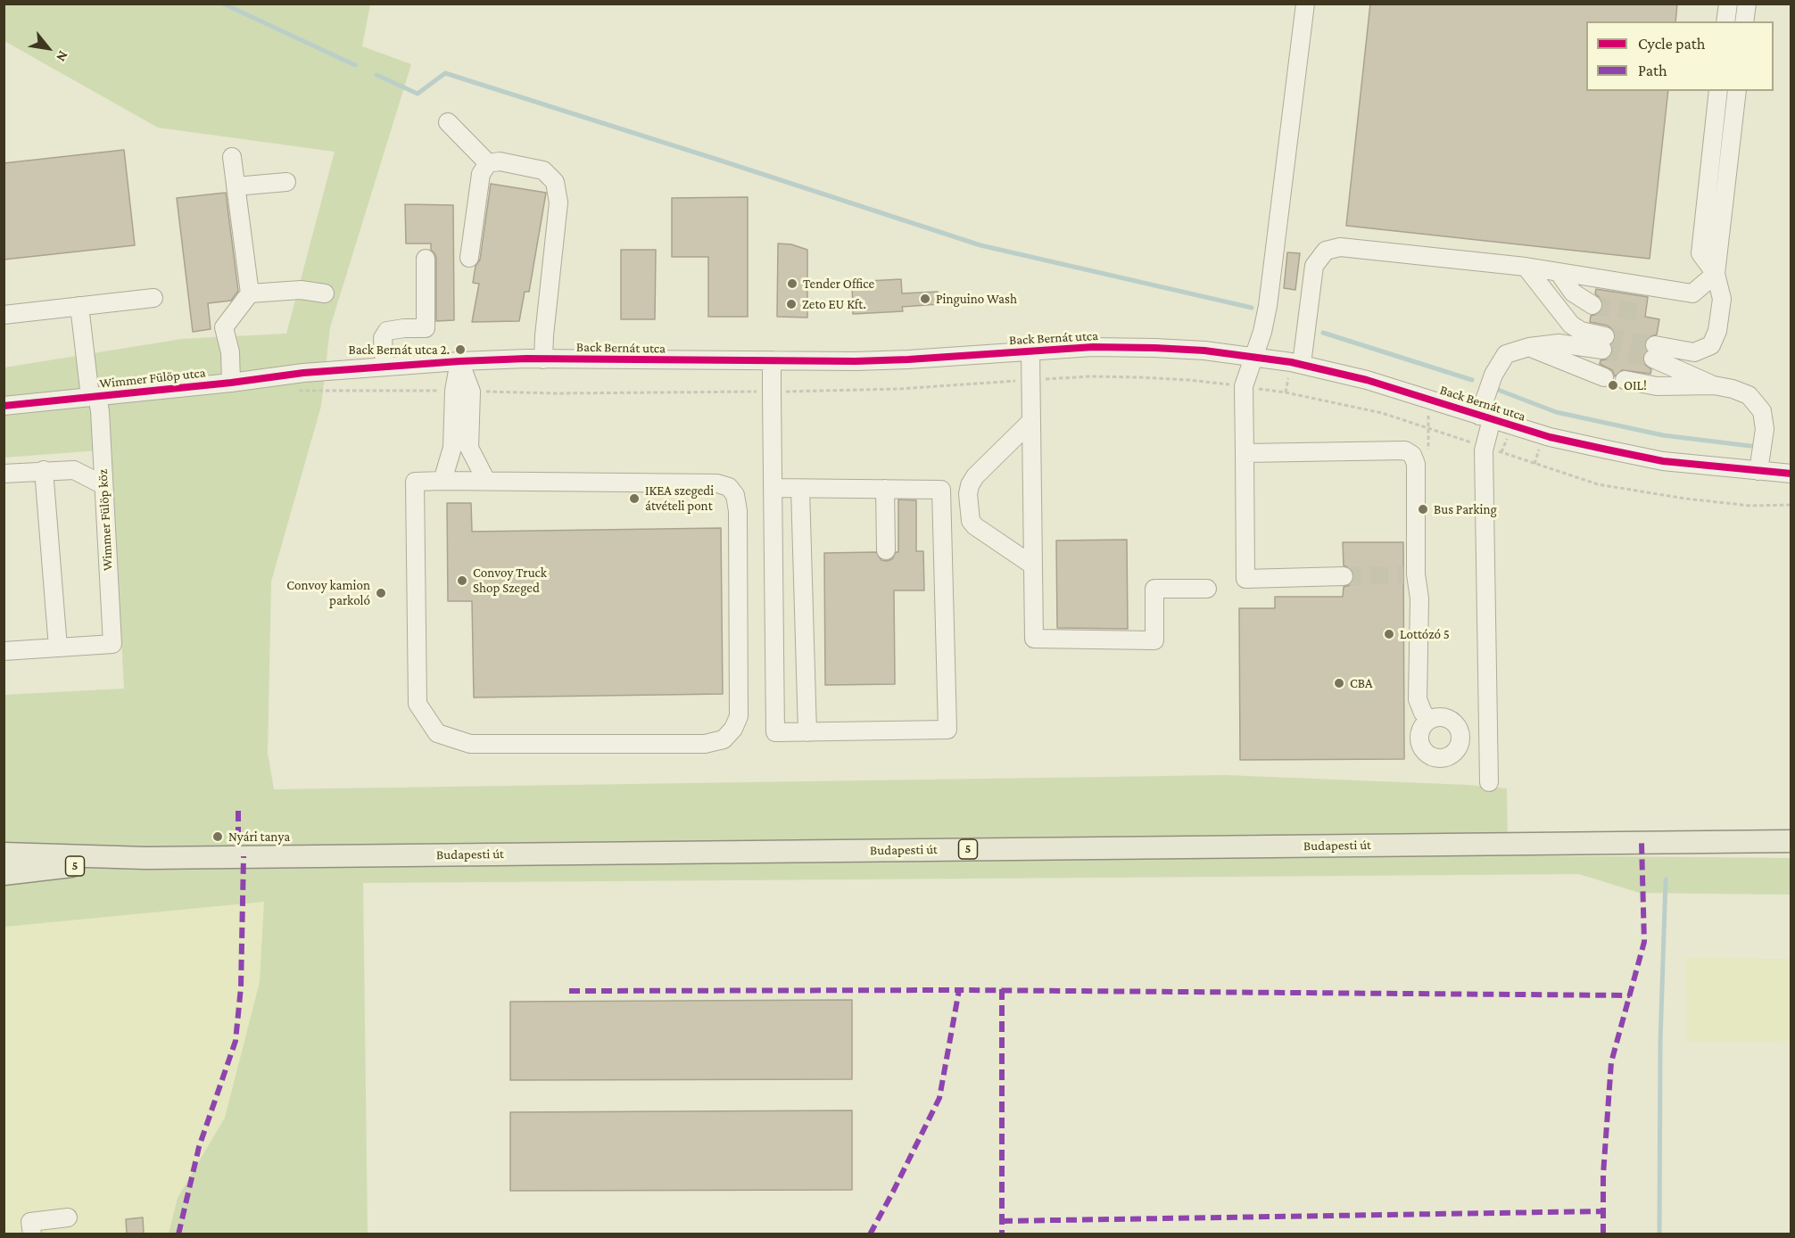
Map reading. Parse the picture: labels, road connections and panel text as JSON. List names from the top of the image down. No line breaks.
{"streets":{"main road":["Budapesti út","5"],"street":["Back Bernát utca","Wimmer Fülöp utca","Wimmer Fülöp köz"]},"crossings":[["Back Bernát utca","Wimmer Fülöp utca"],["Wimmer Fülöp utca","Wimmer Fülöp köz"]],"places":["Tender Office","Pinguino Wash","Zeto EU Kft.","Back Bernát utca 2.","OIL!","IKEA szegedi átvételi pont","Bus Parking","Convoy Truck Shop Szeged","Convoy kamion parkoló","Lottózó 5","CBA","Nyári tanya"],"legend":["Cycle path","Path"],"north":"bottom right"}
